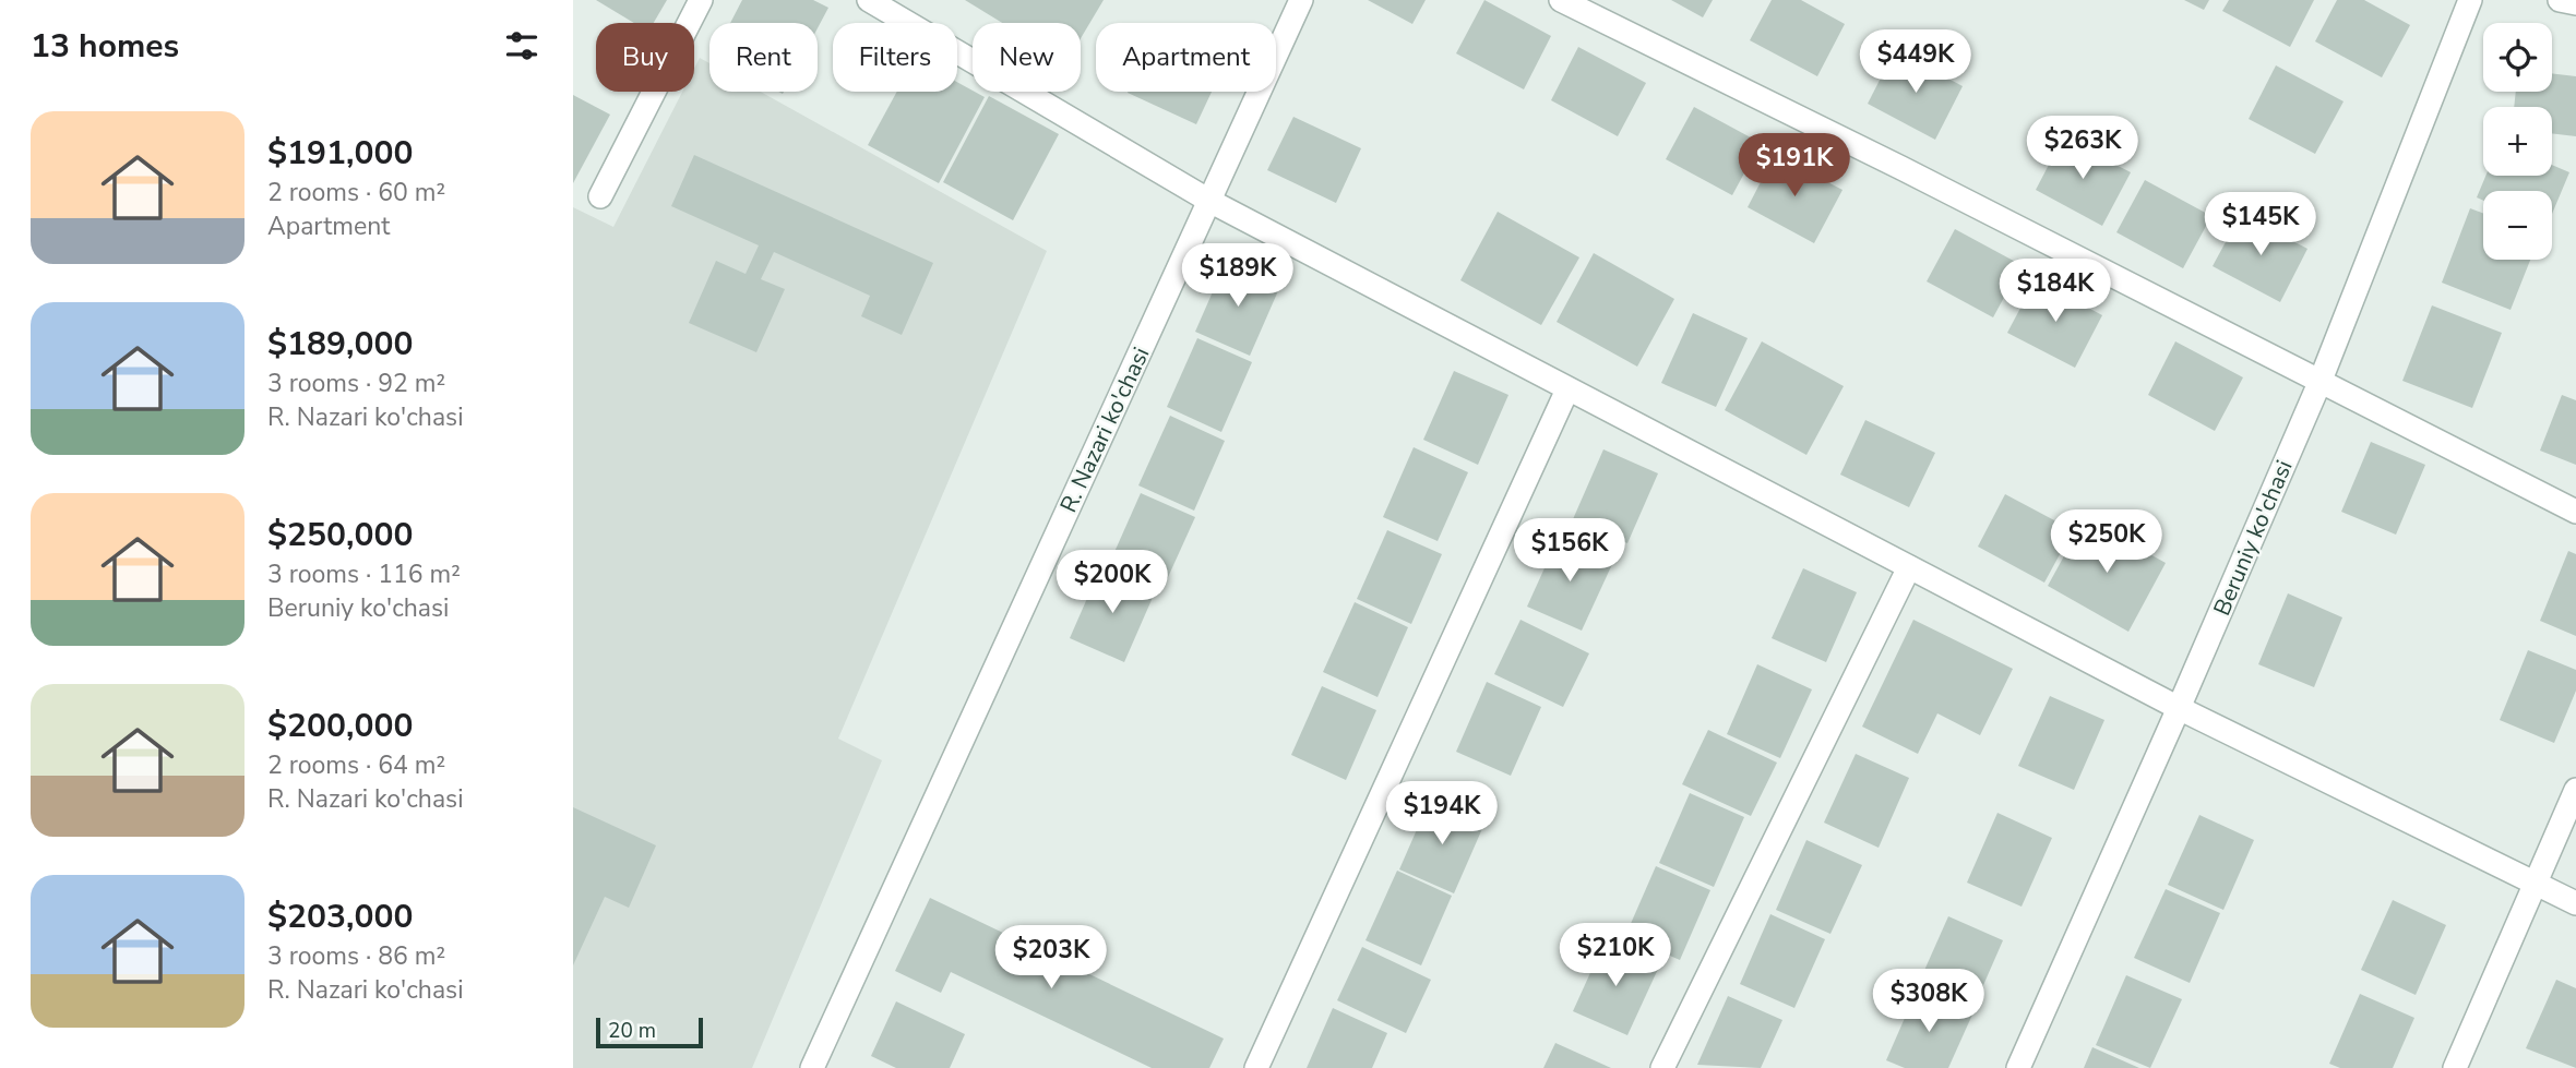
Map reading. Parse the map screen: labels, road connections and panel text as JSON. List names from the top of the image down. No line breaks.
{"streets":{"street":["R. Nazari ko'chasi","Beruniy ko'chasi"]},"scale_bar":"20 m","page":{"heading":"13 homes","map_buttons":["+","−"],"chip":["Buy","Rent","Filters","New","Apartment"],"price":["$449K","$263K","$191K","$145K","$189K","$184K","$250K","$156K","$200K","$194K","$210K","$203K","$308K"],"list":[{"name":"$191,000","note":"2 rooms · 60 m² · Apartment"},{"name":"$189,000","note":"3 rooms · 92 m² · R. Nazari ko'chasi"},{"name":"$250,000","note":"3 rooms · 116 m² · Beruniy ko'chasi"},{"name":"$200,000","note":"2 rooms · 64 m² · R. Nazari ko'chasi"},{"name":"$203,000","note":"3 rooms · 86 m² · R. Nazari ko'chasi"}],"scale":"20 m"}}
